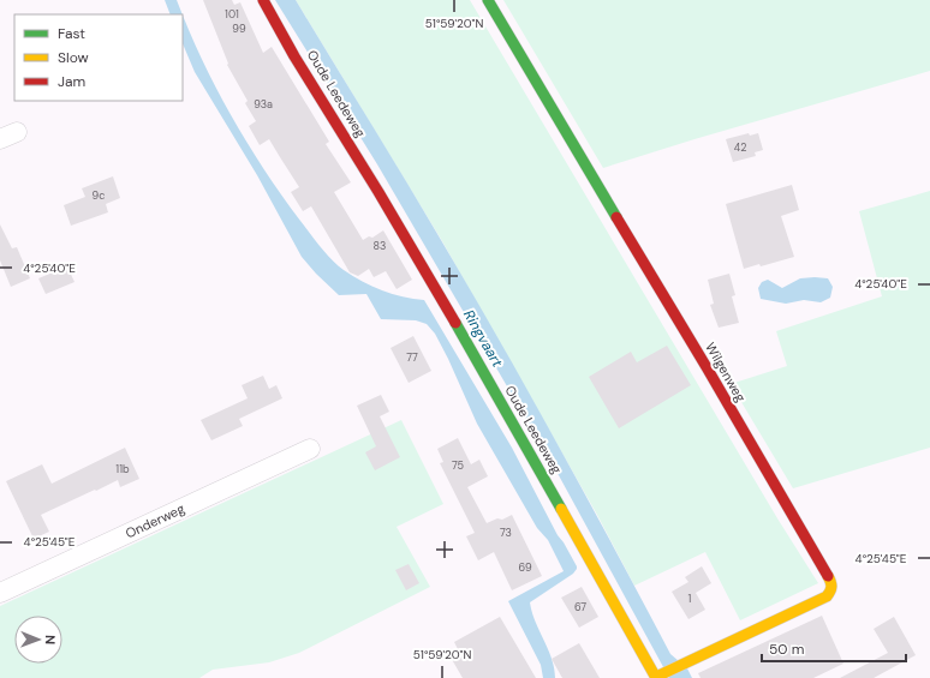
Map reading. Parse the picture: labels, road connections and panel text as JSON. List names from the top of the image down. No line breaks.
{"streets":{"street":["Oude Leedeweg","Wilgenweg","Onderweg"]},"crossings":[["Oude Leedeweg","Wilgenweg"]],"water":["Ringvaart"],"house_numbers":["101","99","93a","42","9c","83","77","75","11b","73","69","1","67"],"legend":["Fast","Slow","Jam"],"scale_bar":"50 m","north":"right","coordinates":["51°59'20\"N","4°25'40\"E","4°25'45\"E"]}
